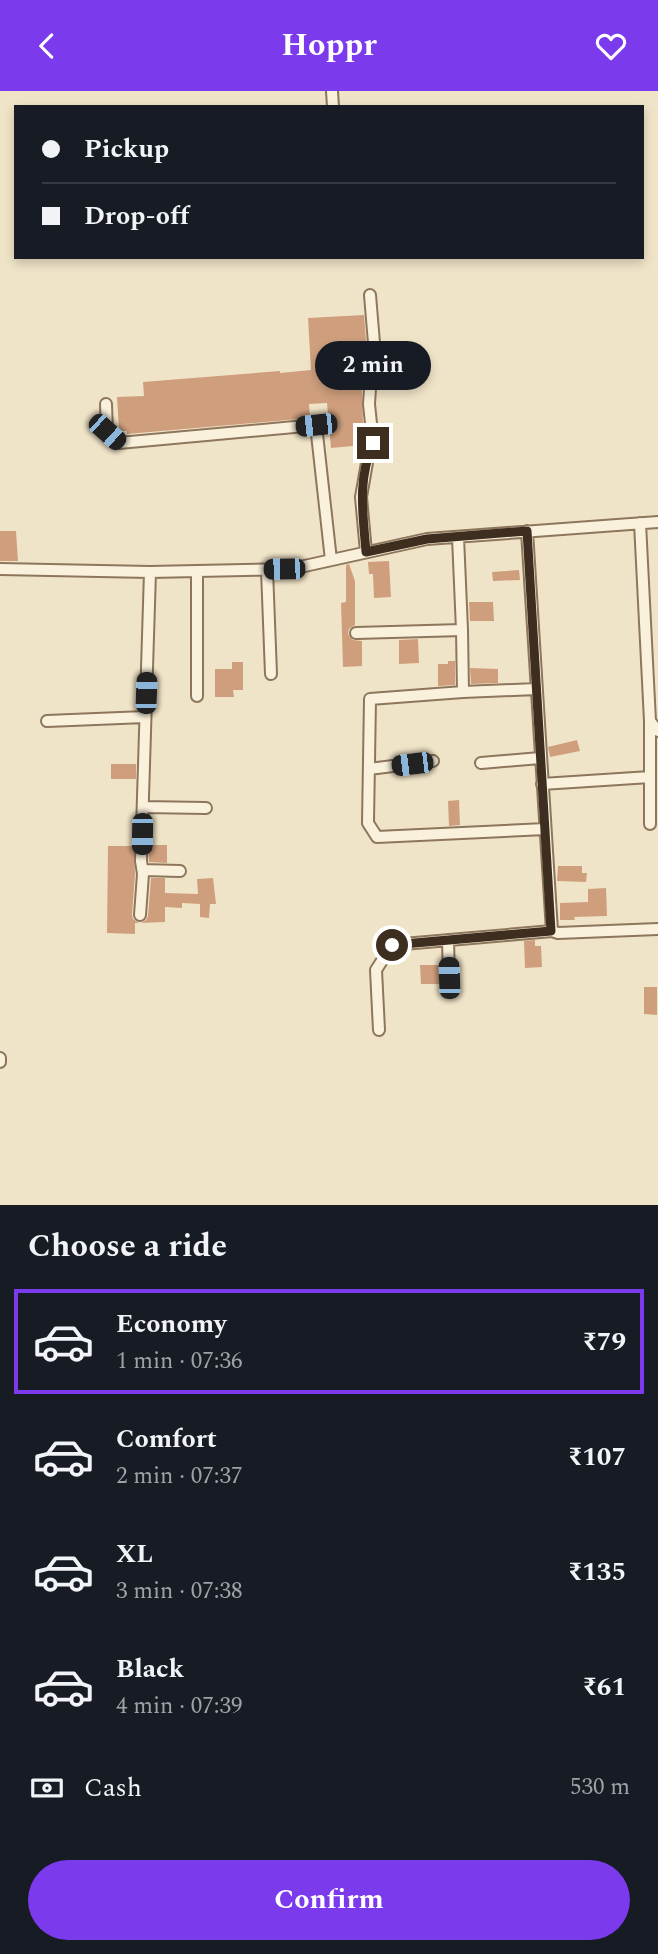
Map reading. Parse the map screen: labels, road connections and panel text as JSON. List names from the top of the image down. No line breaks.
{"page":{"header":"Hoppr","banner":["Pickup","Drop-off"],"bubble":"2 min","heading":"Choose a ride","list":[{"name":"Economy","note":"1 min · 07:36","value":"₹79"},{"name":"Comfort","note":"2 min · 07:37","value":"₹107"},{"name":"XL","note":"3 min · 07:38","value":"₹135"},{"name":"Black","note":"4 min · 07:39","value":"₹61"}],"pay":["Cash","530 m"],"buttons":"Confirm"}}
